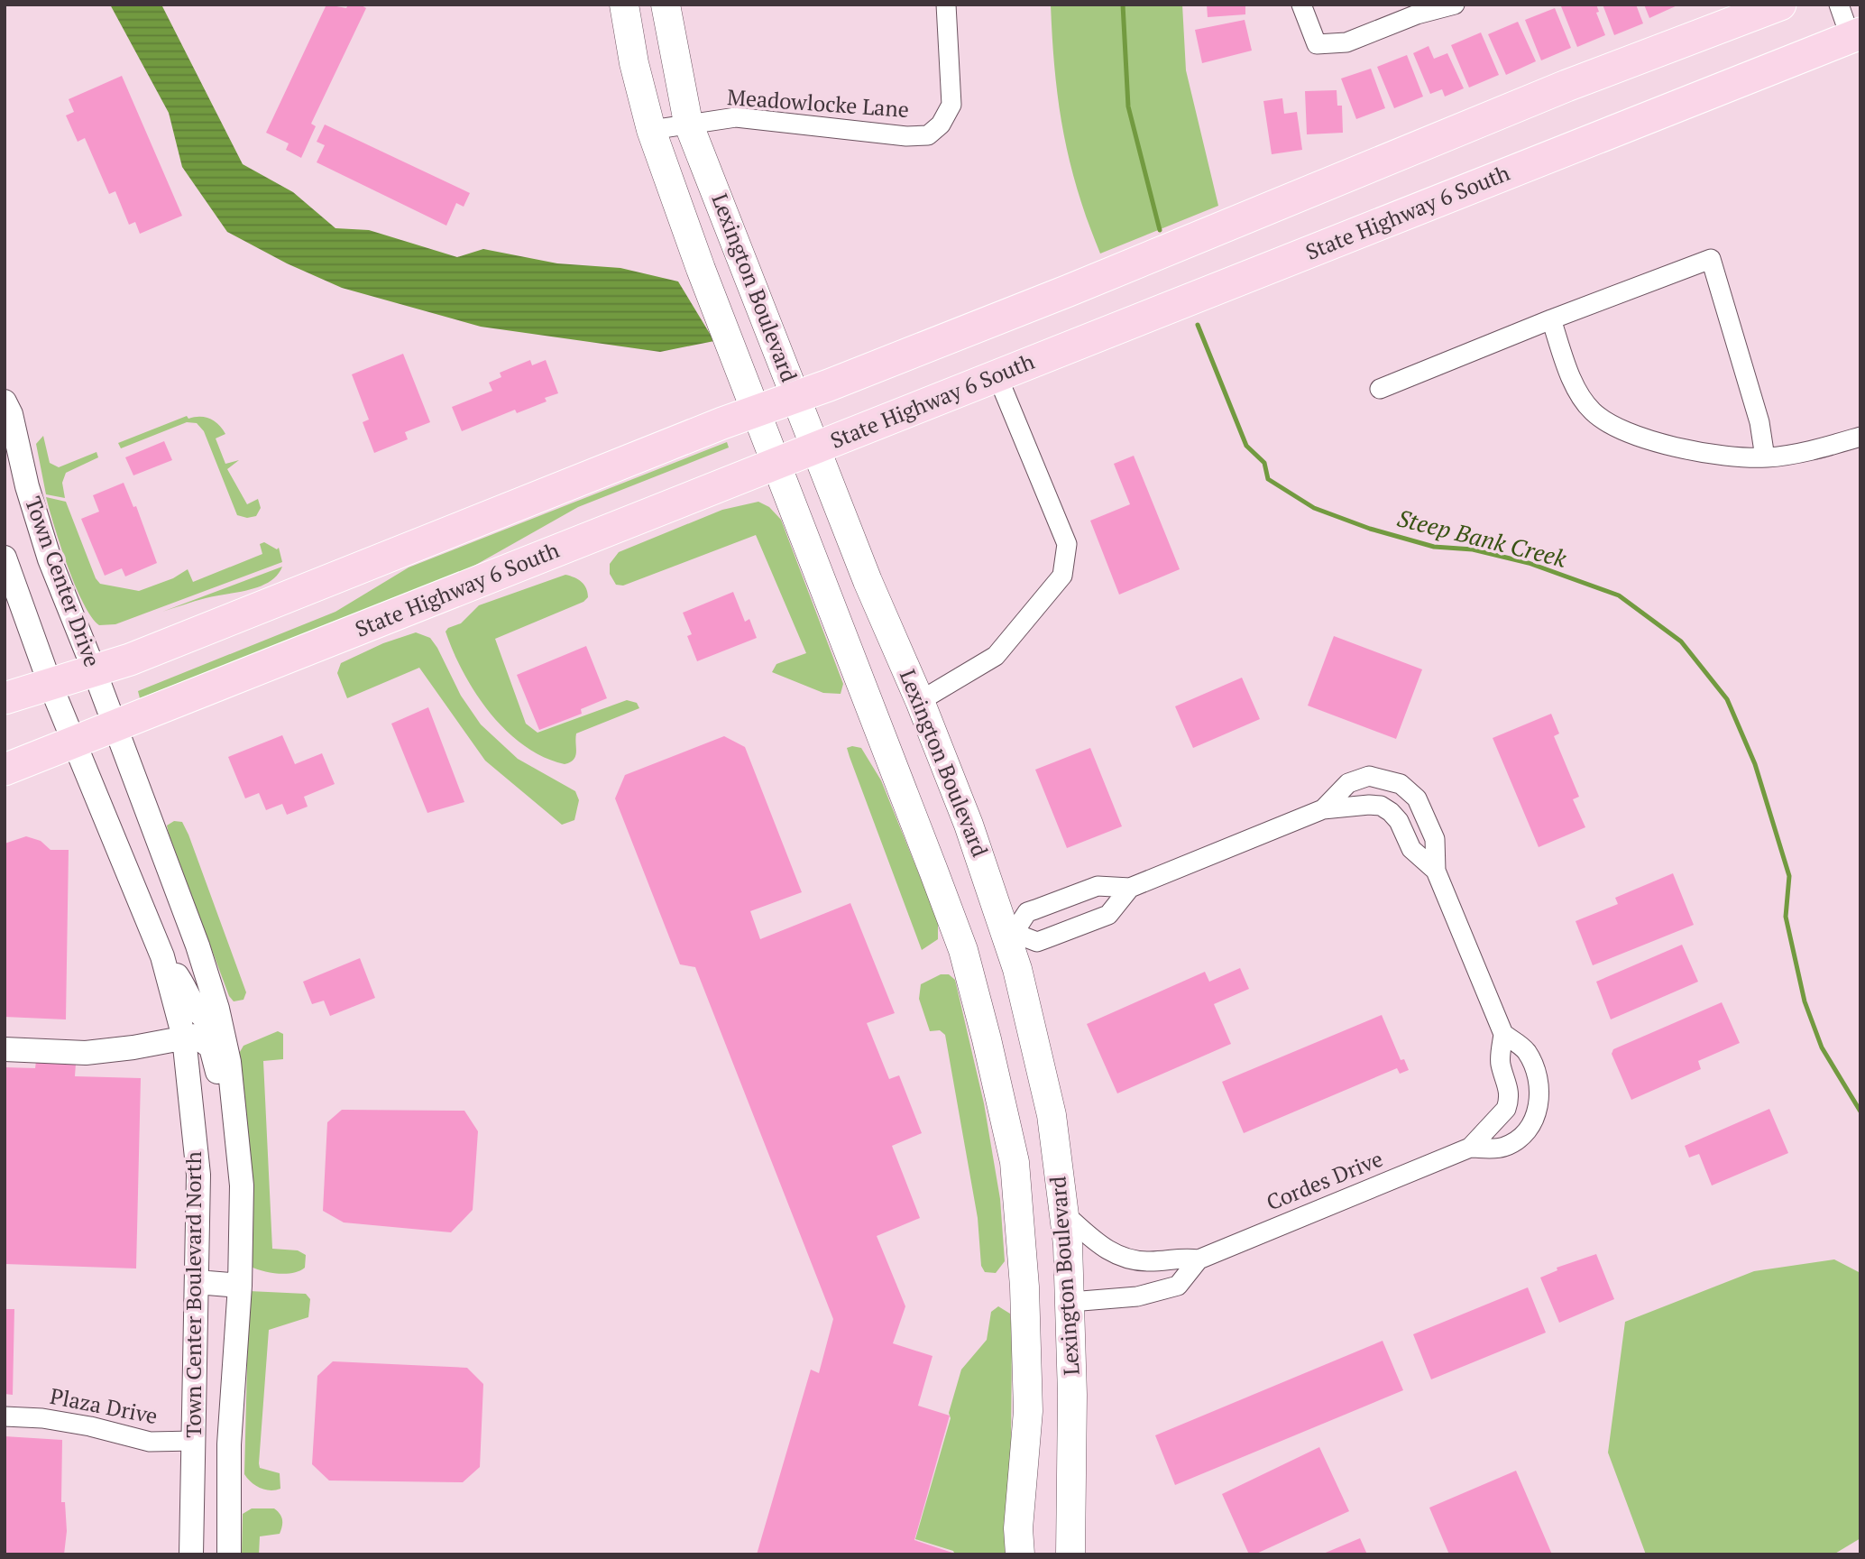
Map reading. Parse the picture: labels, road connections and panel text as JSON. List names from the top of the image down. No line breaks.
{"streets":{"main road":["State Highway 6 South","Lexington Boulevard"],"street":["Meadowlocke Lane","Town Center Drive","Cordes Drive","Town Center Boulevard North","Plaza Drive"]},"crossings":[["Meadowlocke Lane","Lexington Boulevard"],["State Highway 6 South","Lexington Boulevard"],["State Highway 6 South","Town Center Drive"],["State Highway 6 South","Town Center Boulevard North"],["Lexington Boulevard","Cordes Drive"],["Town Center Drive","Town Center Boulevard North"],["Town Center Boulevard North","Plaza Drive"]],"water":["Steep Bank Creek"]}
